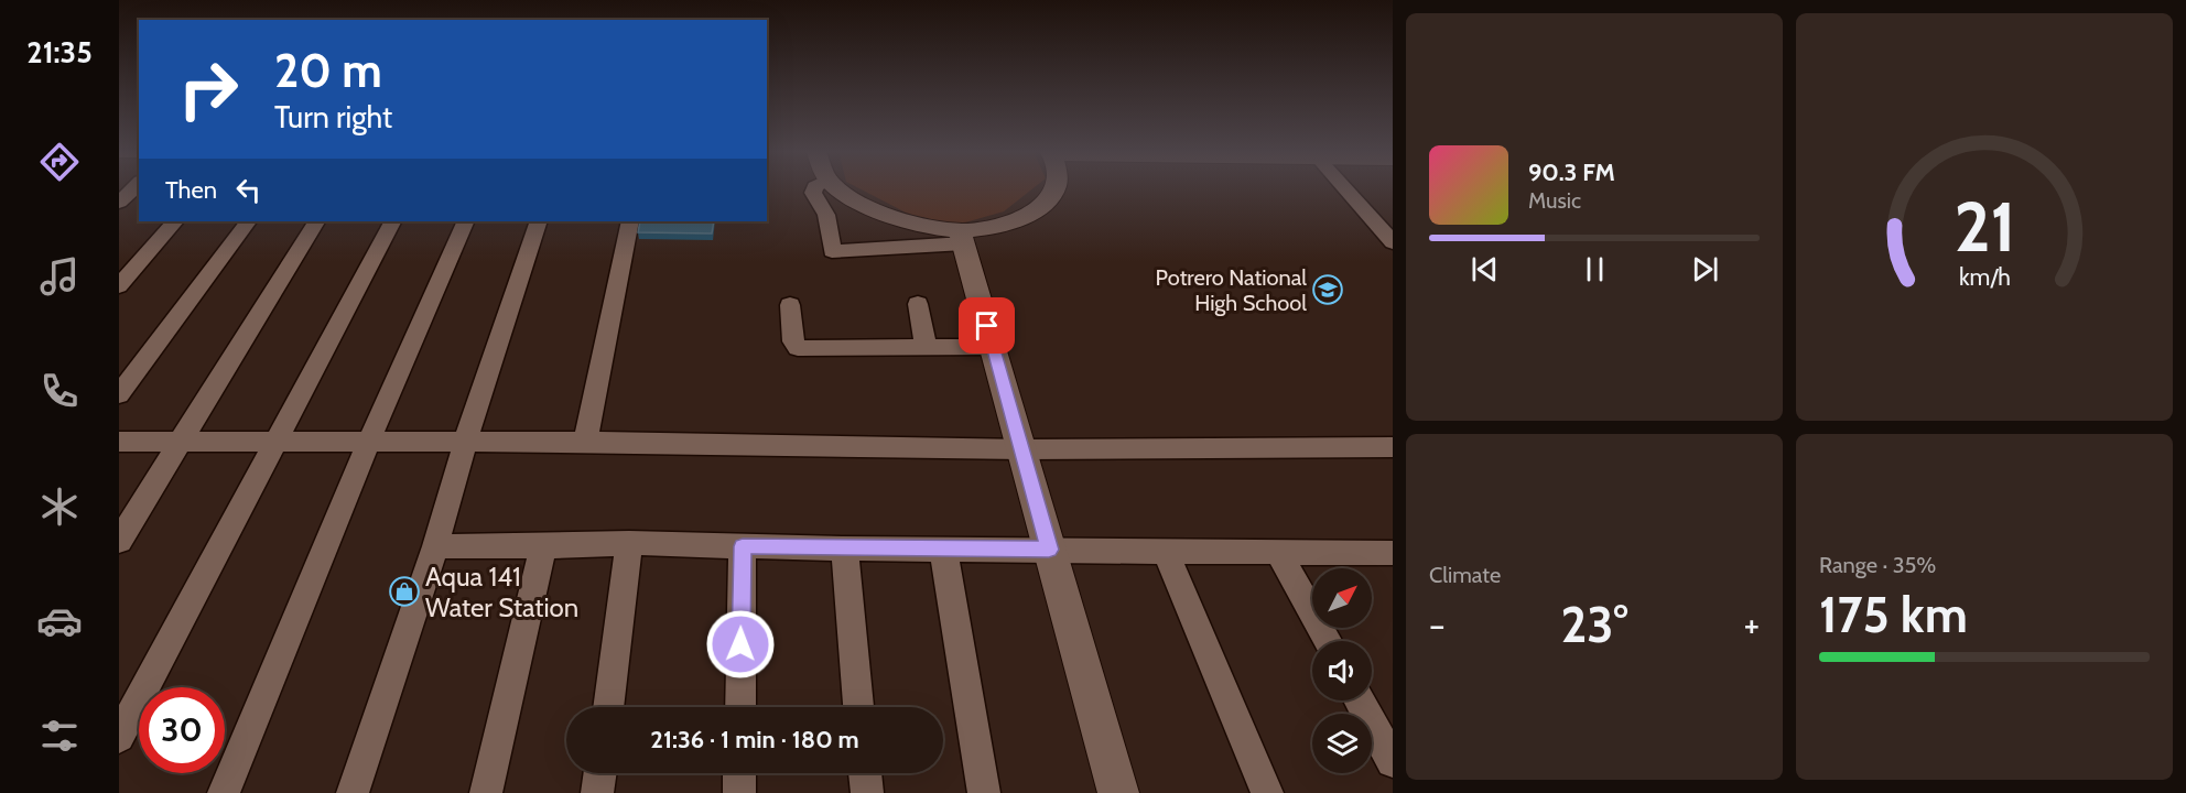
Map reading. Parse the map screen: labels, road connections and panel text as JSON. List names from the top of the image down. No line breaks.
{"places":{"school or university":["Potrero National High School"],"shop":["Aqua 141 Water Station"]},"north":"top right","page":{"tabs":"21:35","turn":["20 m","Turn right"],"song":["90.3 FM","Music"],"then":"Then","tile":["Climate",["Range · 35%","175 km"]],"heat":["−","23°","+"],"limit":"30","trip":"21:36 · 1 min · 180 m","gauge":["21","km/h"]}}
